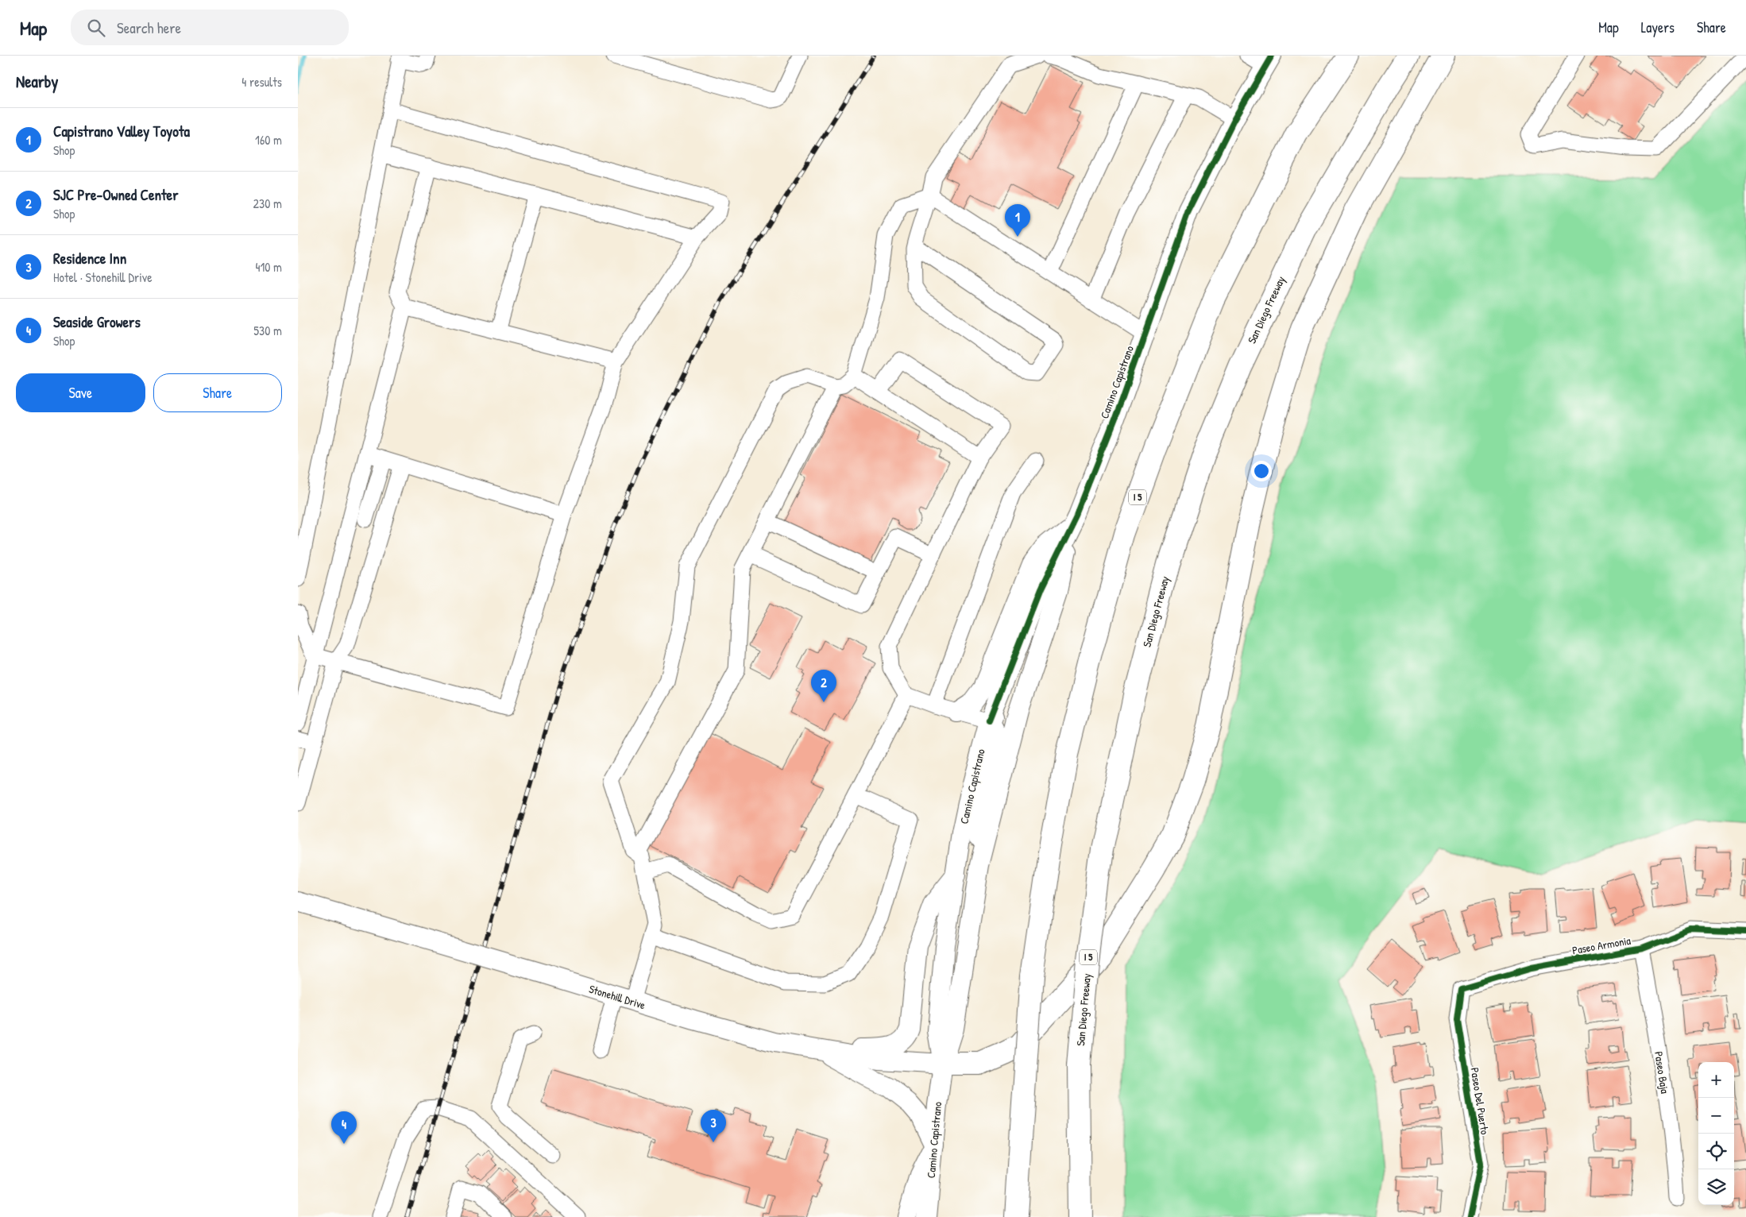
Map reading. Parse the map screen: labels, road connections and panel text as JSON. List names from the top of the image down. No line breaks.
{"streets":{"highway":["San Diego Freeway","I 5"],"main road":["Camino Capistrano","Stonehill Drive"],"street":["Paseo Armonia","Paseo Baja","Paseo Del Puerto"]},"crossings":[["Camino Capistrano","Stonehill Drive"],["Paseo Armonia","Paseo Baja"],["Paseo Armonia","Paseo Del Puerto"]],"page":{"header":"Map","search":"Search here","nav":["Map","Layers","Share"],"heading":["Nearby","4 results"],"list":[{"mark":"1","name":"Capistrano Valley Toyota","note":"Shop","value":"160 m"},{"mark":"2","name":"SJC Pre-Owned Center","note":"Shop","value":"230 m"},{"mark":"3","name":"Residence Inn","note":"Hotel · Stonehill Drive","value":"410 m"},{"mark":"4","name":"Seaside Growers","note":"Shop","value":"530 m"}],"pins":["1","2","3","4"],"buttons":["Save","Share"],"map_buttons":["+","−"]}}
